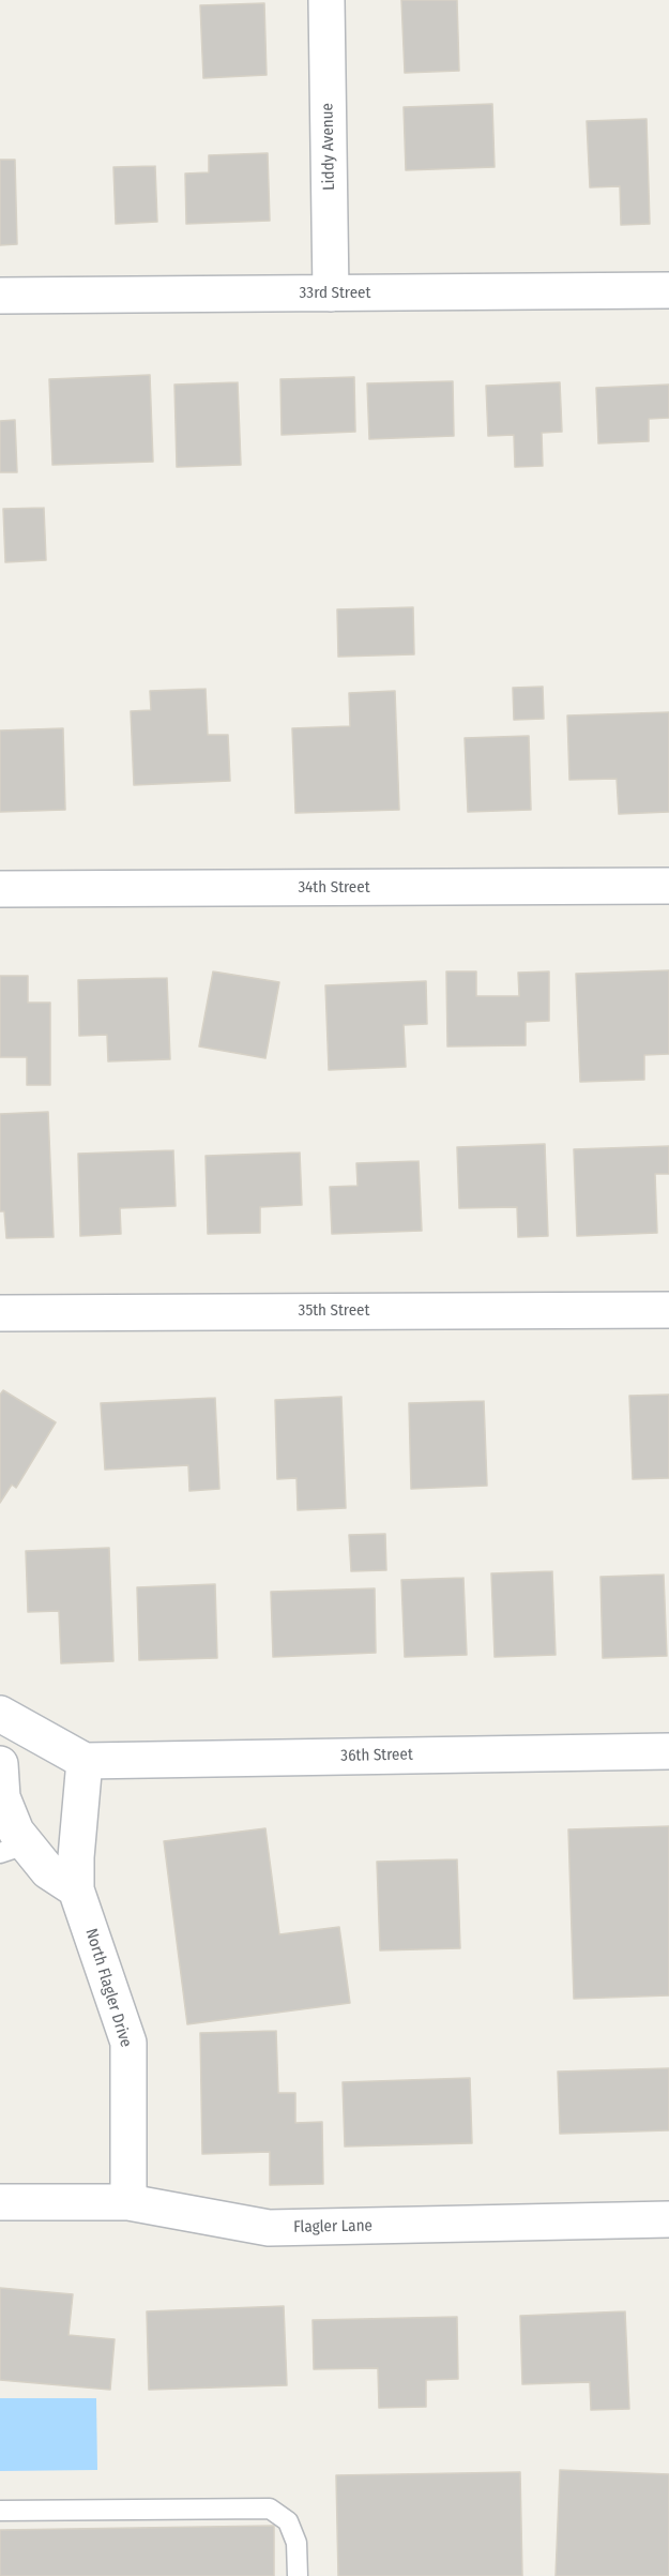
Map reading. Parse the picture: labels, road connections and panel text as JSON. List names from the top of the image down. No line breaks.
{"streets":{"street":["Liddy Avenue","33rd Street","34th Street","35th Street","36th Street","North Flagler Drive","Flagler Lane"]},"crossings":[["Liddy Avenue","33rd Street"],["36th Street","North Flagler Drive"],["North Flagler Drive","Flagler Lane"]]}
